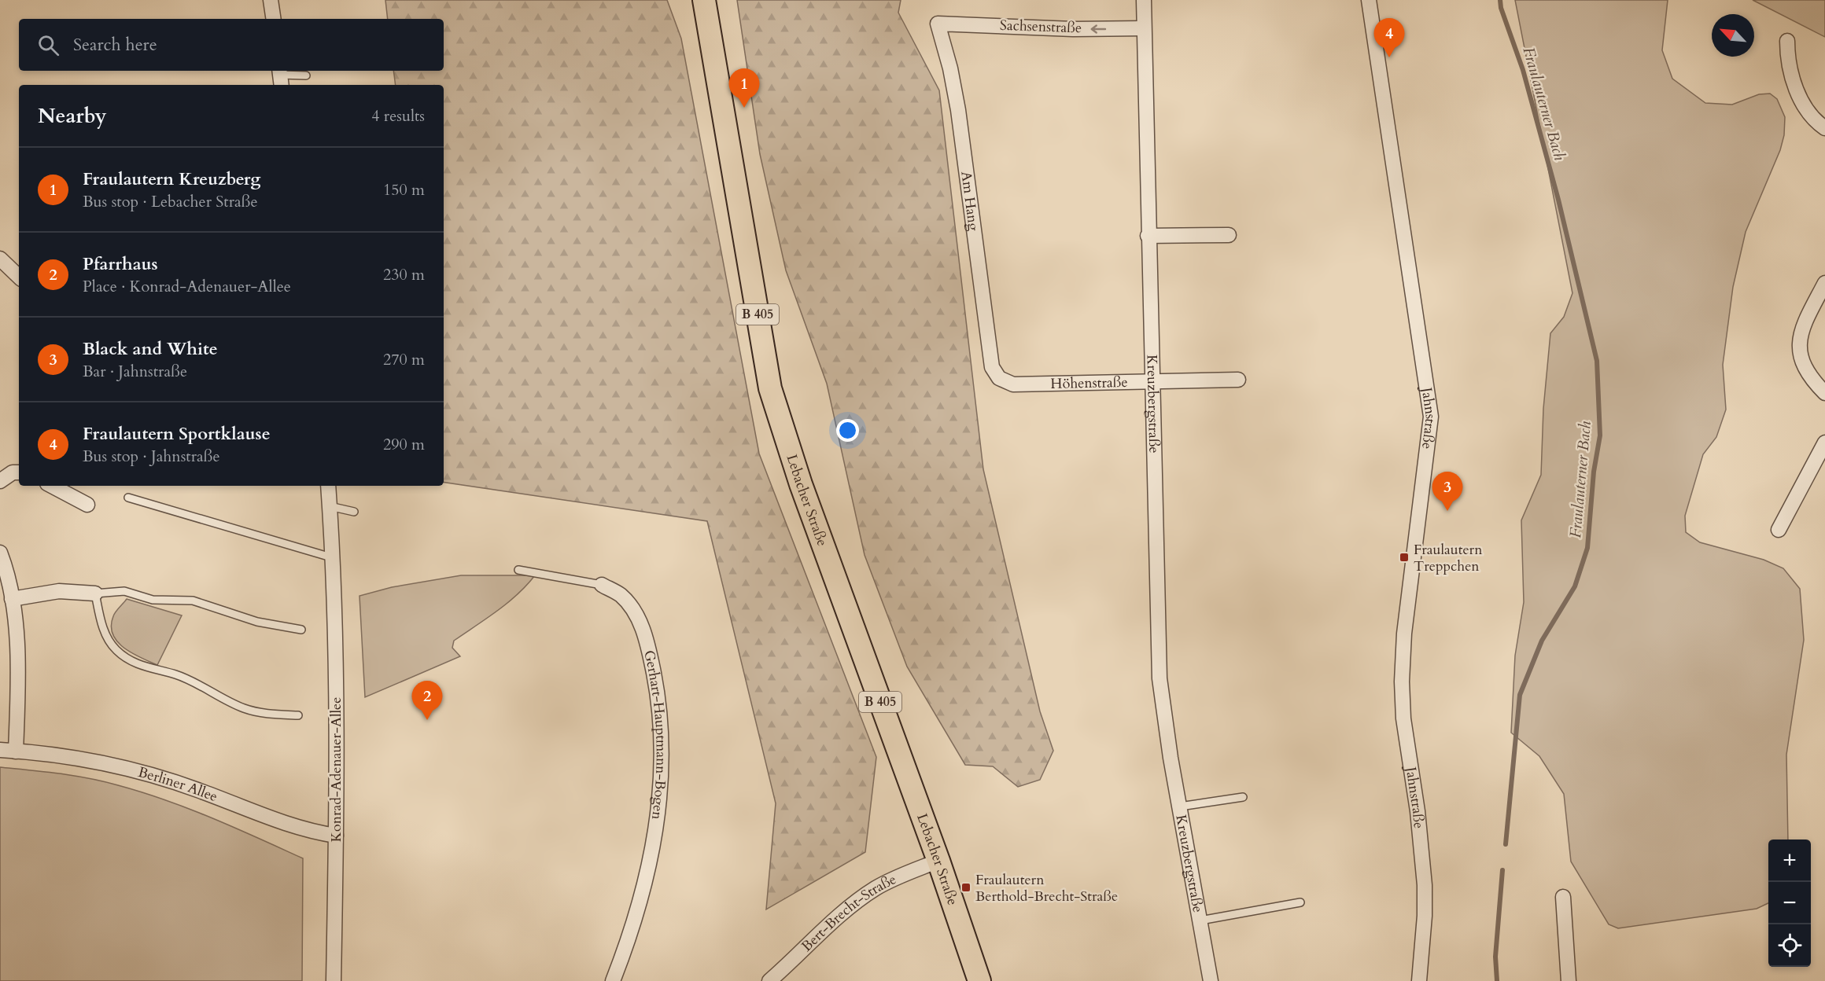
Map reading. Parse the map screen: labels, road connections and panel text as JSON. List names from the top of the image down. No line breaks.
{"streets":{"main road":["B 405","Lebacher Straße"],"street":["Sachsenstraße","Am Hang","Höhenstraße","Kreuzbergstraße","Jahnstraße","Gerhart-Hauptmann-Bogen","Konrad-Adenauer-Allee","Berliner Allee","Bert-Brecht-Straße"]},"crossings":[["Sachsenstraße","Am Hang"],["Sachsenstraße","Kreuzbergstraße"],["Am Hang","Höhenstraße"],["Höhenstraße","Kreuzbergstraße"],["Lebacher Straße","Bert-Brecht-Straße"],["Konrad-Adenauer-Allee","Berliner Allee"]],"one_way":["Sachsenstraße"],"water":["Fraulauterner Bach"],"places":{"transit":["Fraulautern Treppchen","Fraulautern Berthold-Brecht-Straße"]},"north":"top left","page":{"pins":["4","1","3","2"],"search":"Search here","heading":["Nearby","4 results"],"list":[{"mark":"1","name":"Fraulautern Kreuzberg","note":"Bus stop · Lebacher Straße","value":"150 m"},{"mark":"2","name":"Pfarrhaus","note":"Place · Konrad-Adenauer-Allee","value":"230 m"},{"mark":"3","name":"Black and White","note":"Bar · Jahnstraße","value":"270 m"},{"mark":"4","name":"Fraulautern Sportklause","note":"Bus stop · Jahnstraße","value":"290 m"}],"map_buttons":["+","−"]}}
